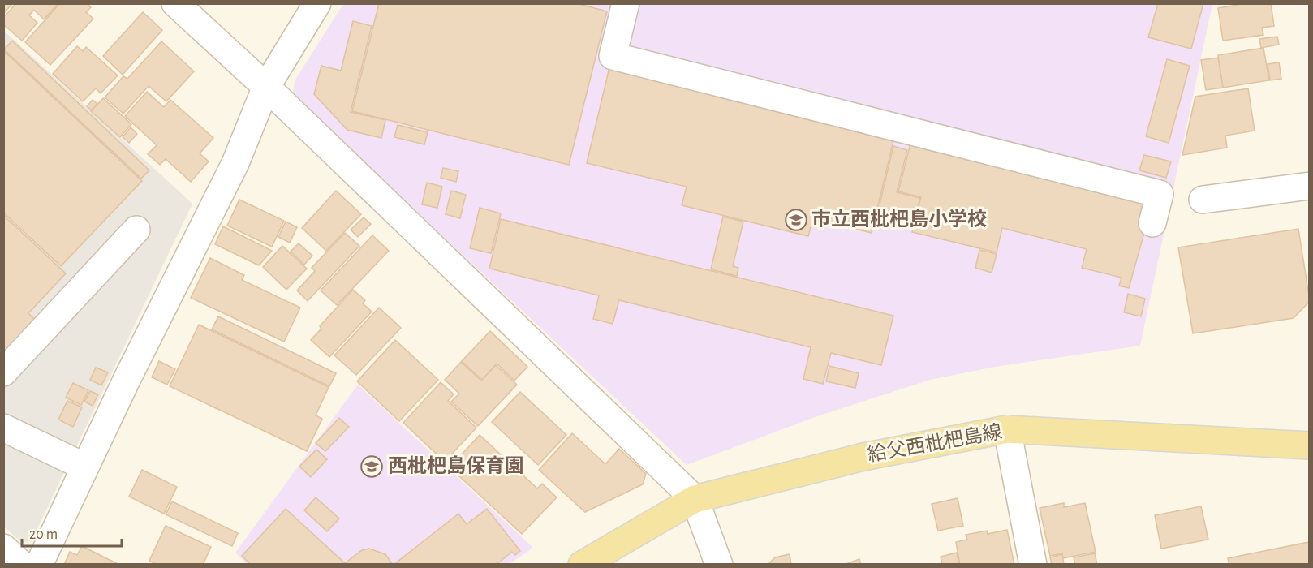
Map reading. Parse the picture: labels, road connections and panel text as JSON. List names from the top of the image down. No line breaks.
{"streets":{"main road":["給父西枇杷島線"]},"places":{"school or university":["市立西枇杷島小学校","西枇杷島保育園"]},"scale_bar":"20 m"}
